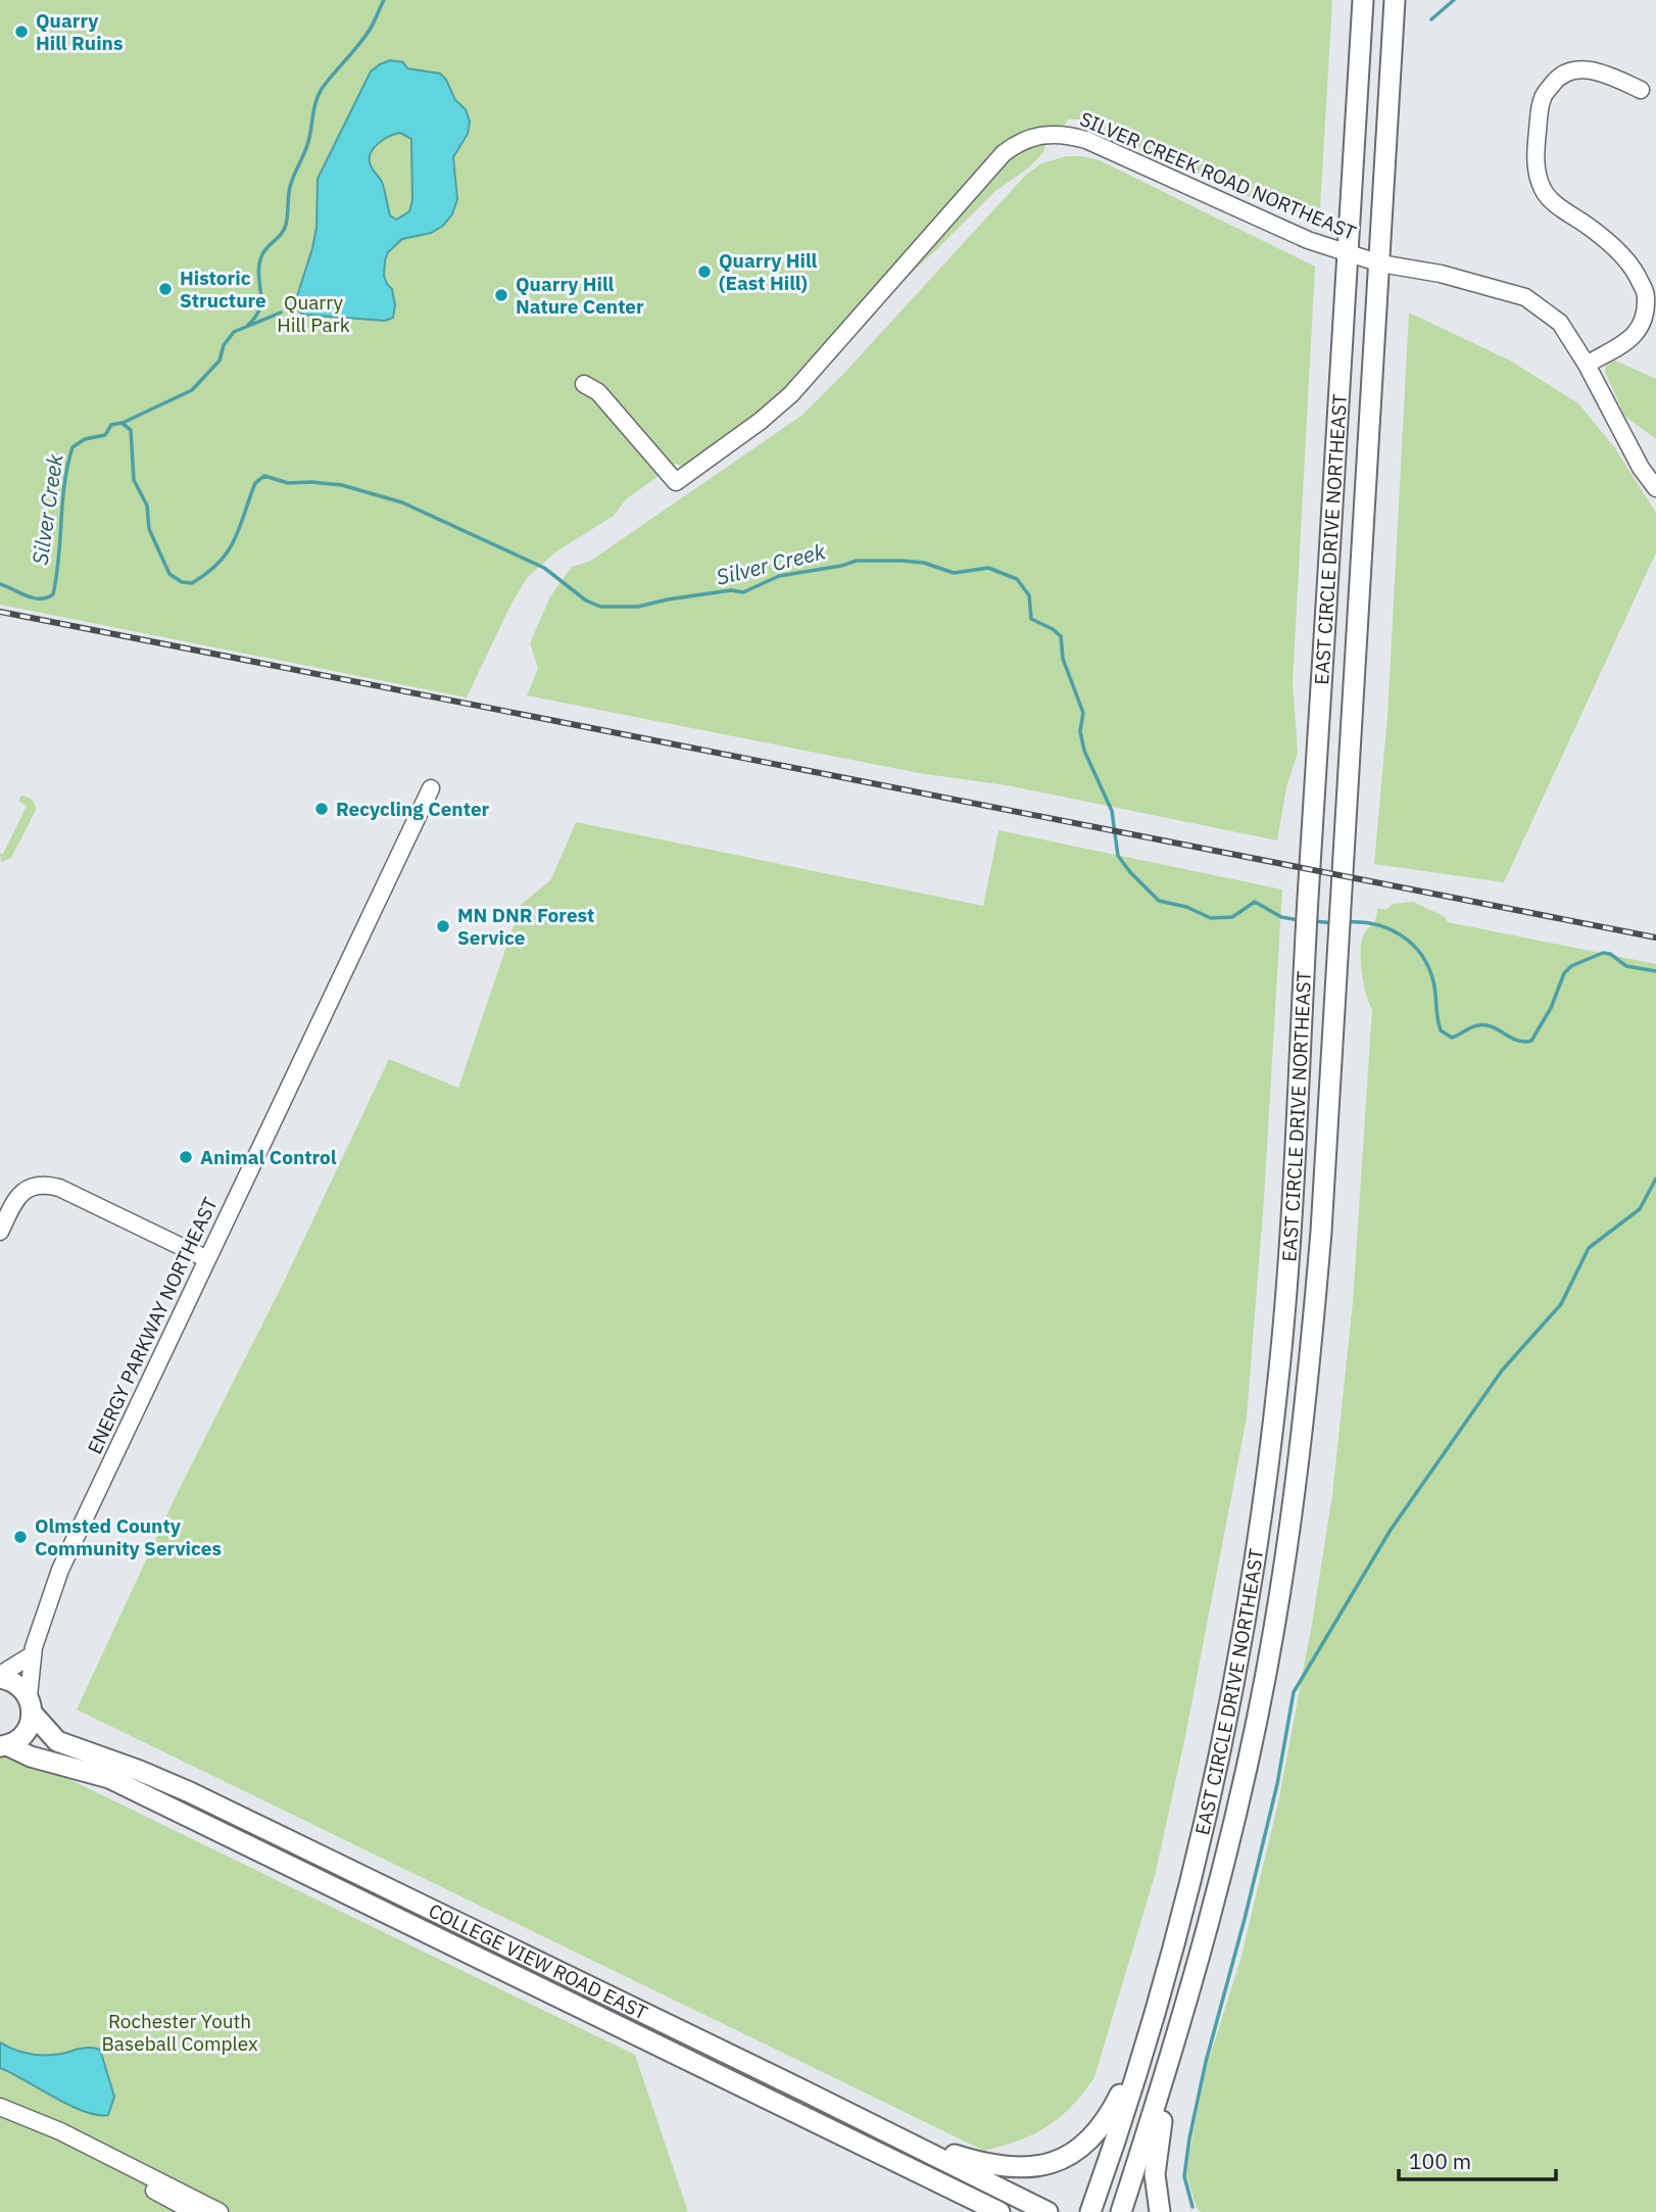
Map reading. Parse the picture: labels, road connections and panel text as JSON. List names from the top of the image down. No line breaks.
{"streets":{"main road":["EAST CIRCLE DRIVE NORTHEAST","COLLEGE VIEW ROAD EAST"],"street":["SILVER CREEK ROAD NORTHEAST","ENERGY PARKWAY NORTHEAST"]},"crossings":[["SILVER CREEK ROAD NORTHEAST","EAST CIRCLE DRIVE NORTHEAST"],["ENERGY PARKWAY NORTHEAST","COLLEGE VIEW ROAD EAST"]],"water":["Silver Creek"],"parks":["Quarry Hill Park","Rochester Youth Baseball Complex"],"places":["Quarry Hill Ruins","Quarry Hill (East Hill)","Historic Structure","Quarry Hill Nature Center","Recycling Center","MN DNR Forest Service","Animal Control","Olmsted County Community Services"],"scale_bar":"100 m"}
